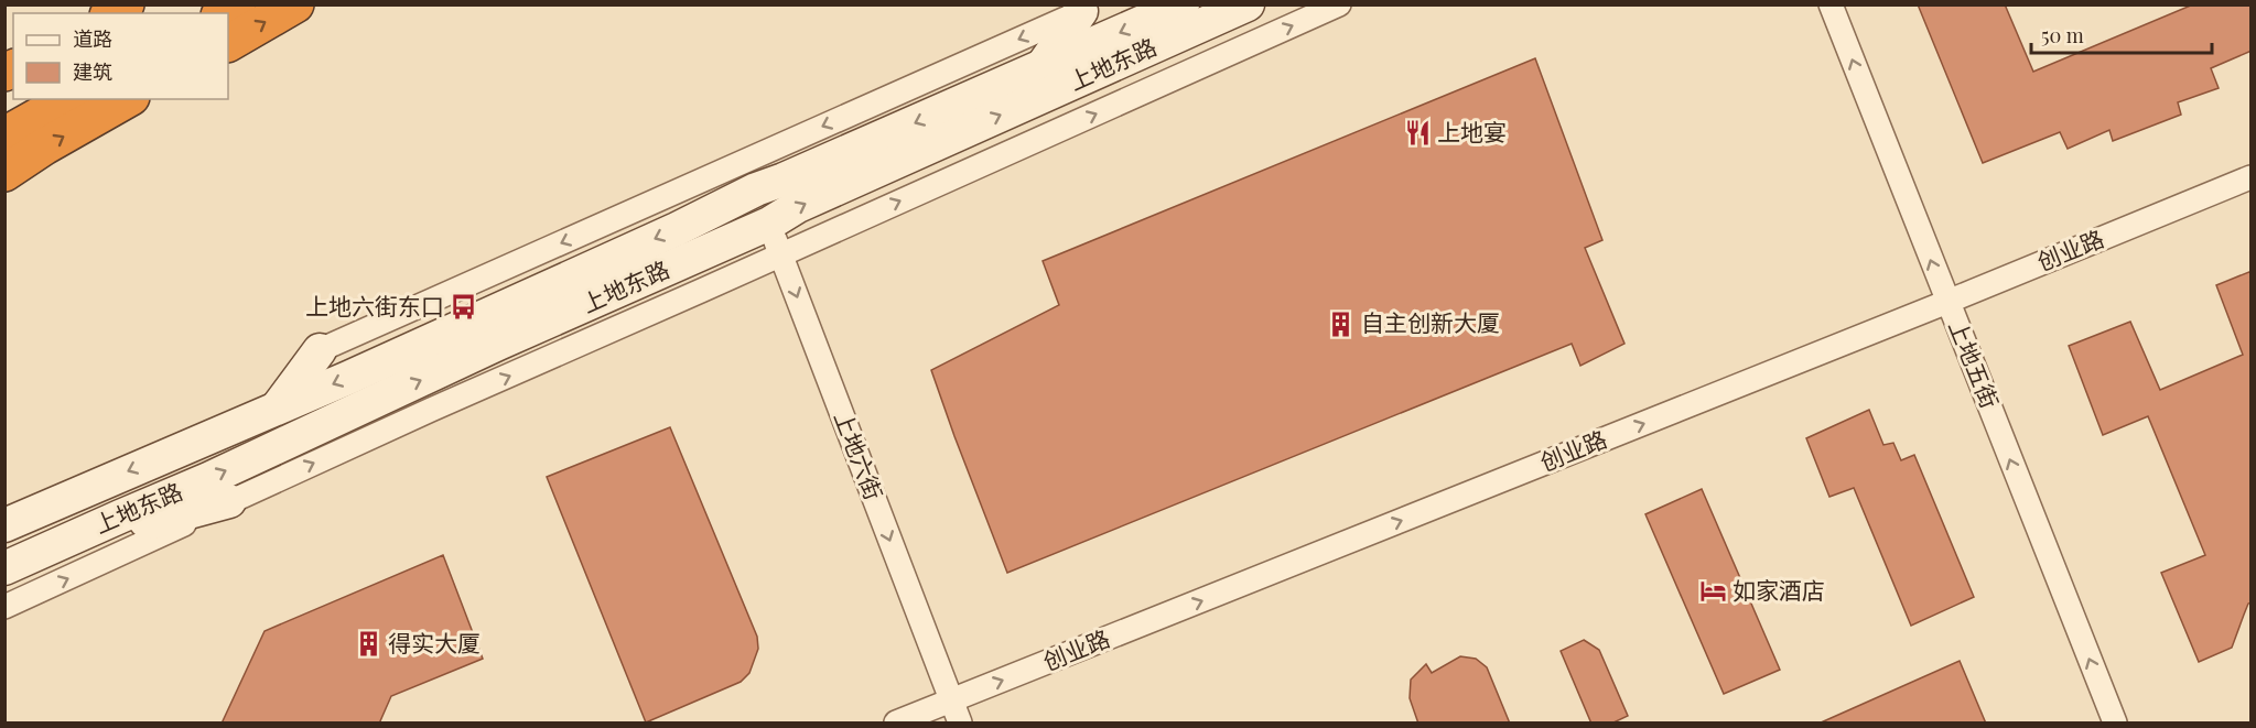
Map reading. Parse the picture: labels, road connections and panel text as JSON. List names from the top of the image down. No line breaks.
{"streets":{"main road":["上地东路"],"street":["创业路","上地五街","上地六街"]},"crossings":[["上地东路","上地六街"],["创业路","上地五街"],["创业路","上地六街"]],"one_way":["创业路","上地五街","上地六街"],"places":{"restaurant":["上地宴"],"bus stop":["上地六街东口"],"building":["自主创新大厦","得实大厦"],"hotel":["如家酒店"]},"legend":["道路","建筑"],"scale_bar":"50 m"}
